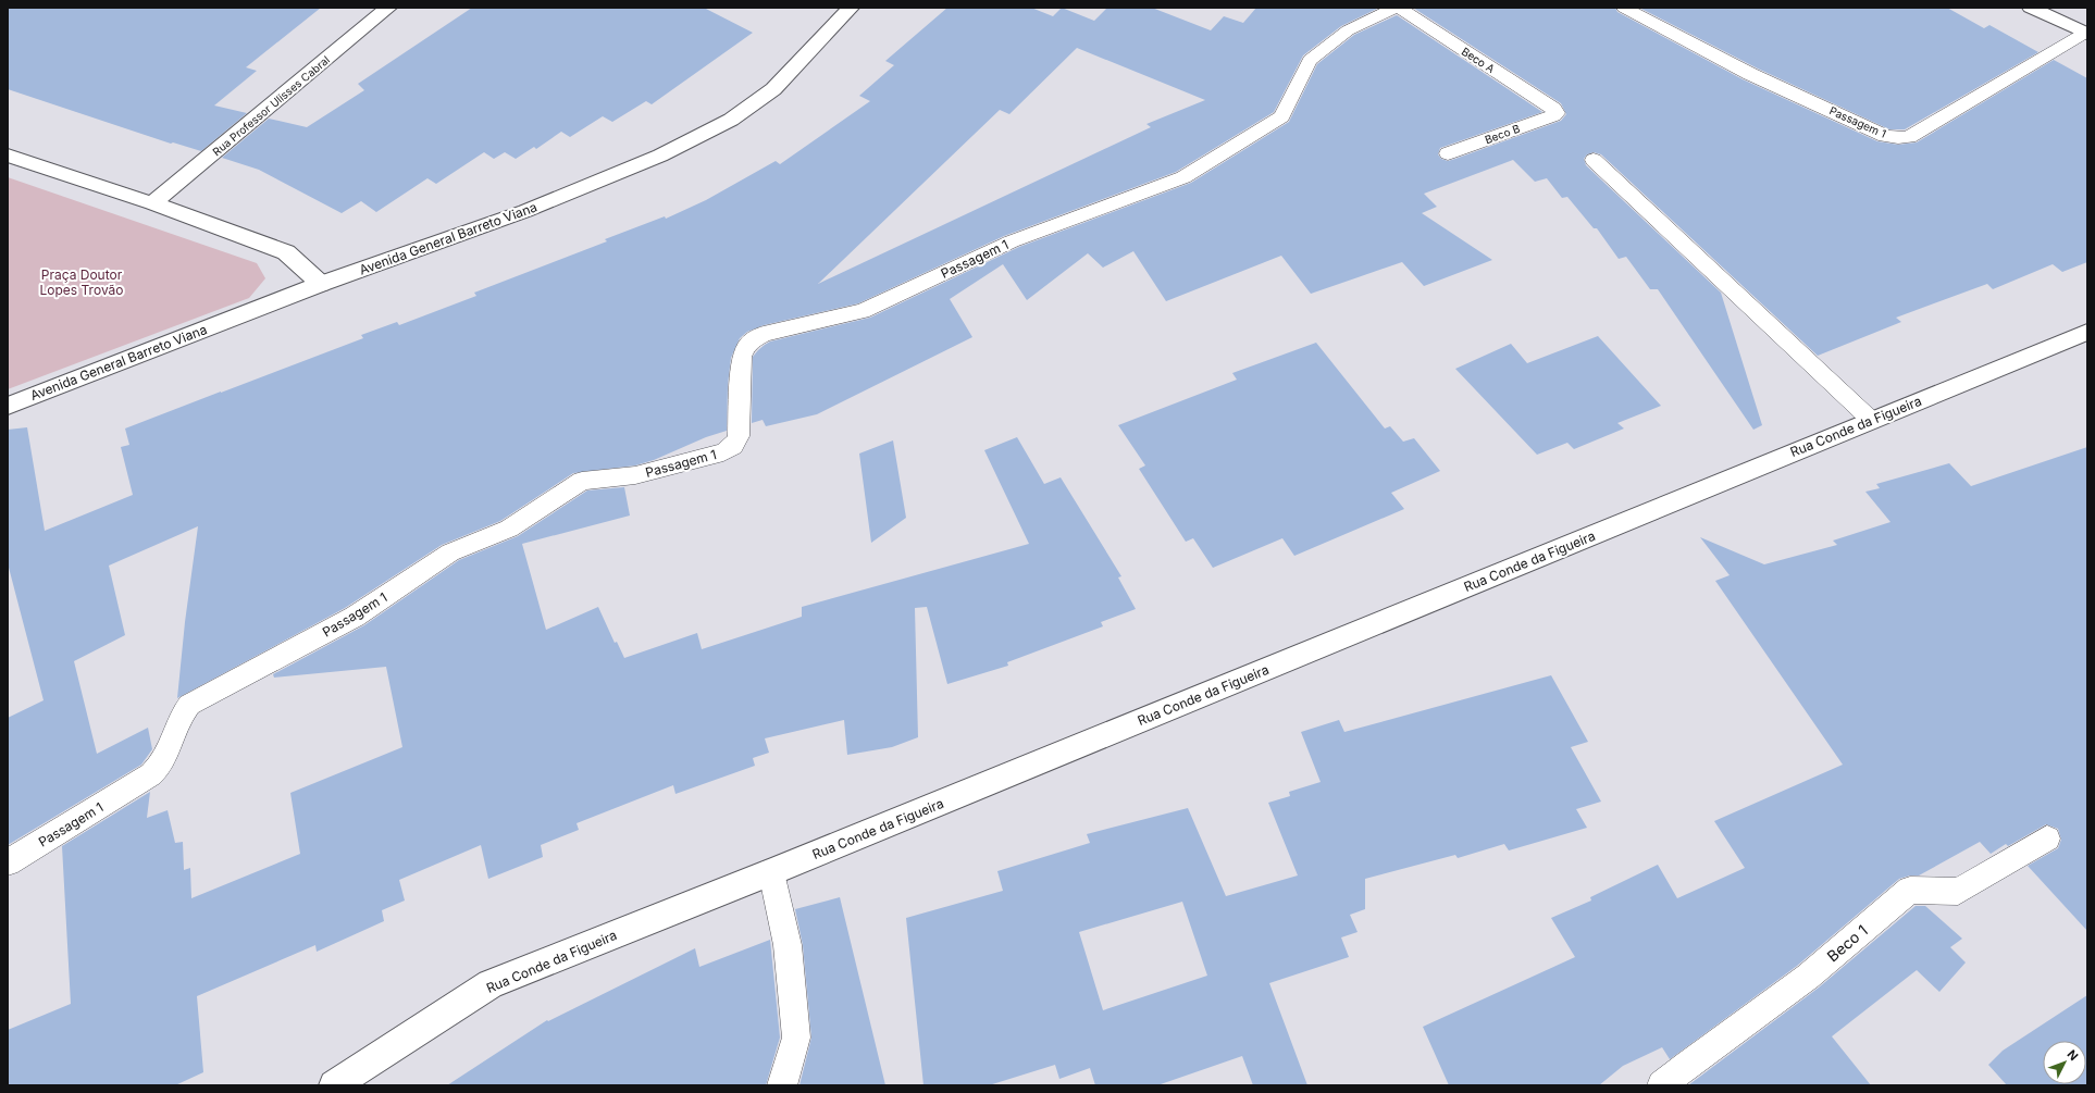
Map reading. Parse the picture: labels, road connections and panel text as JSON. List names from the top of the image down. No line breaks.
{"streets":{"street":["Rua Professor Ulisses Cabral","Avenida General Barreto Viana","Rua Conde da Figueira"],"lane":["Beco A","Passagem 1","Beco B","Beco 1"]},"crossings":[["Beco A","Passagem 1"],["Beco A","Beco B"]],"parks":["Praça Doutor Lopes Trovão"],"north":"top right"}
